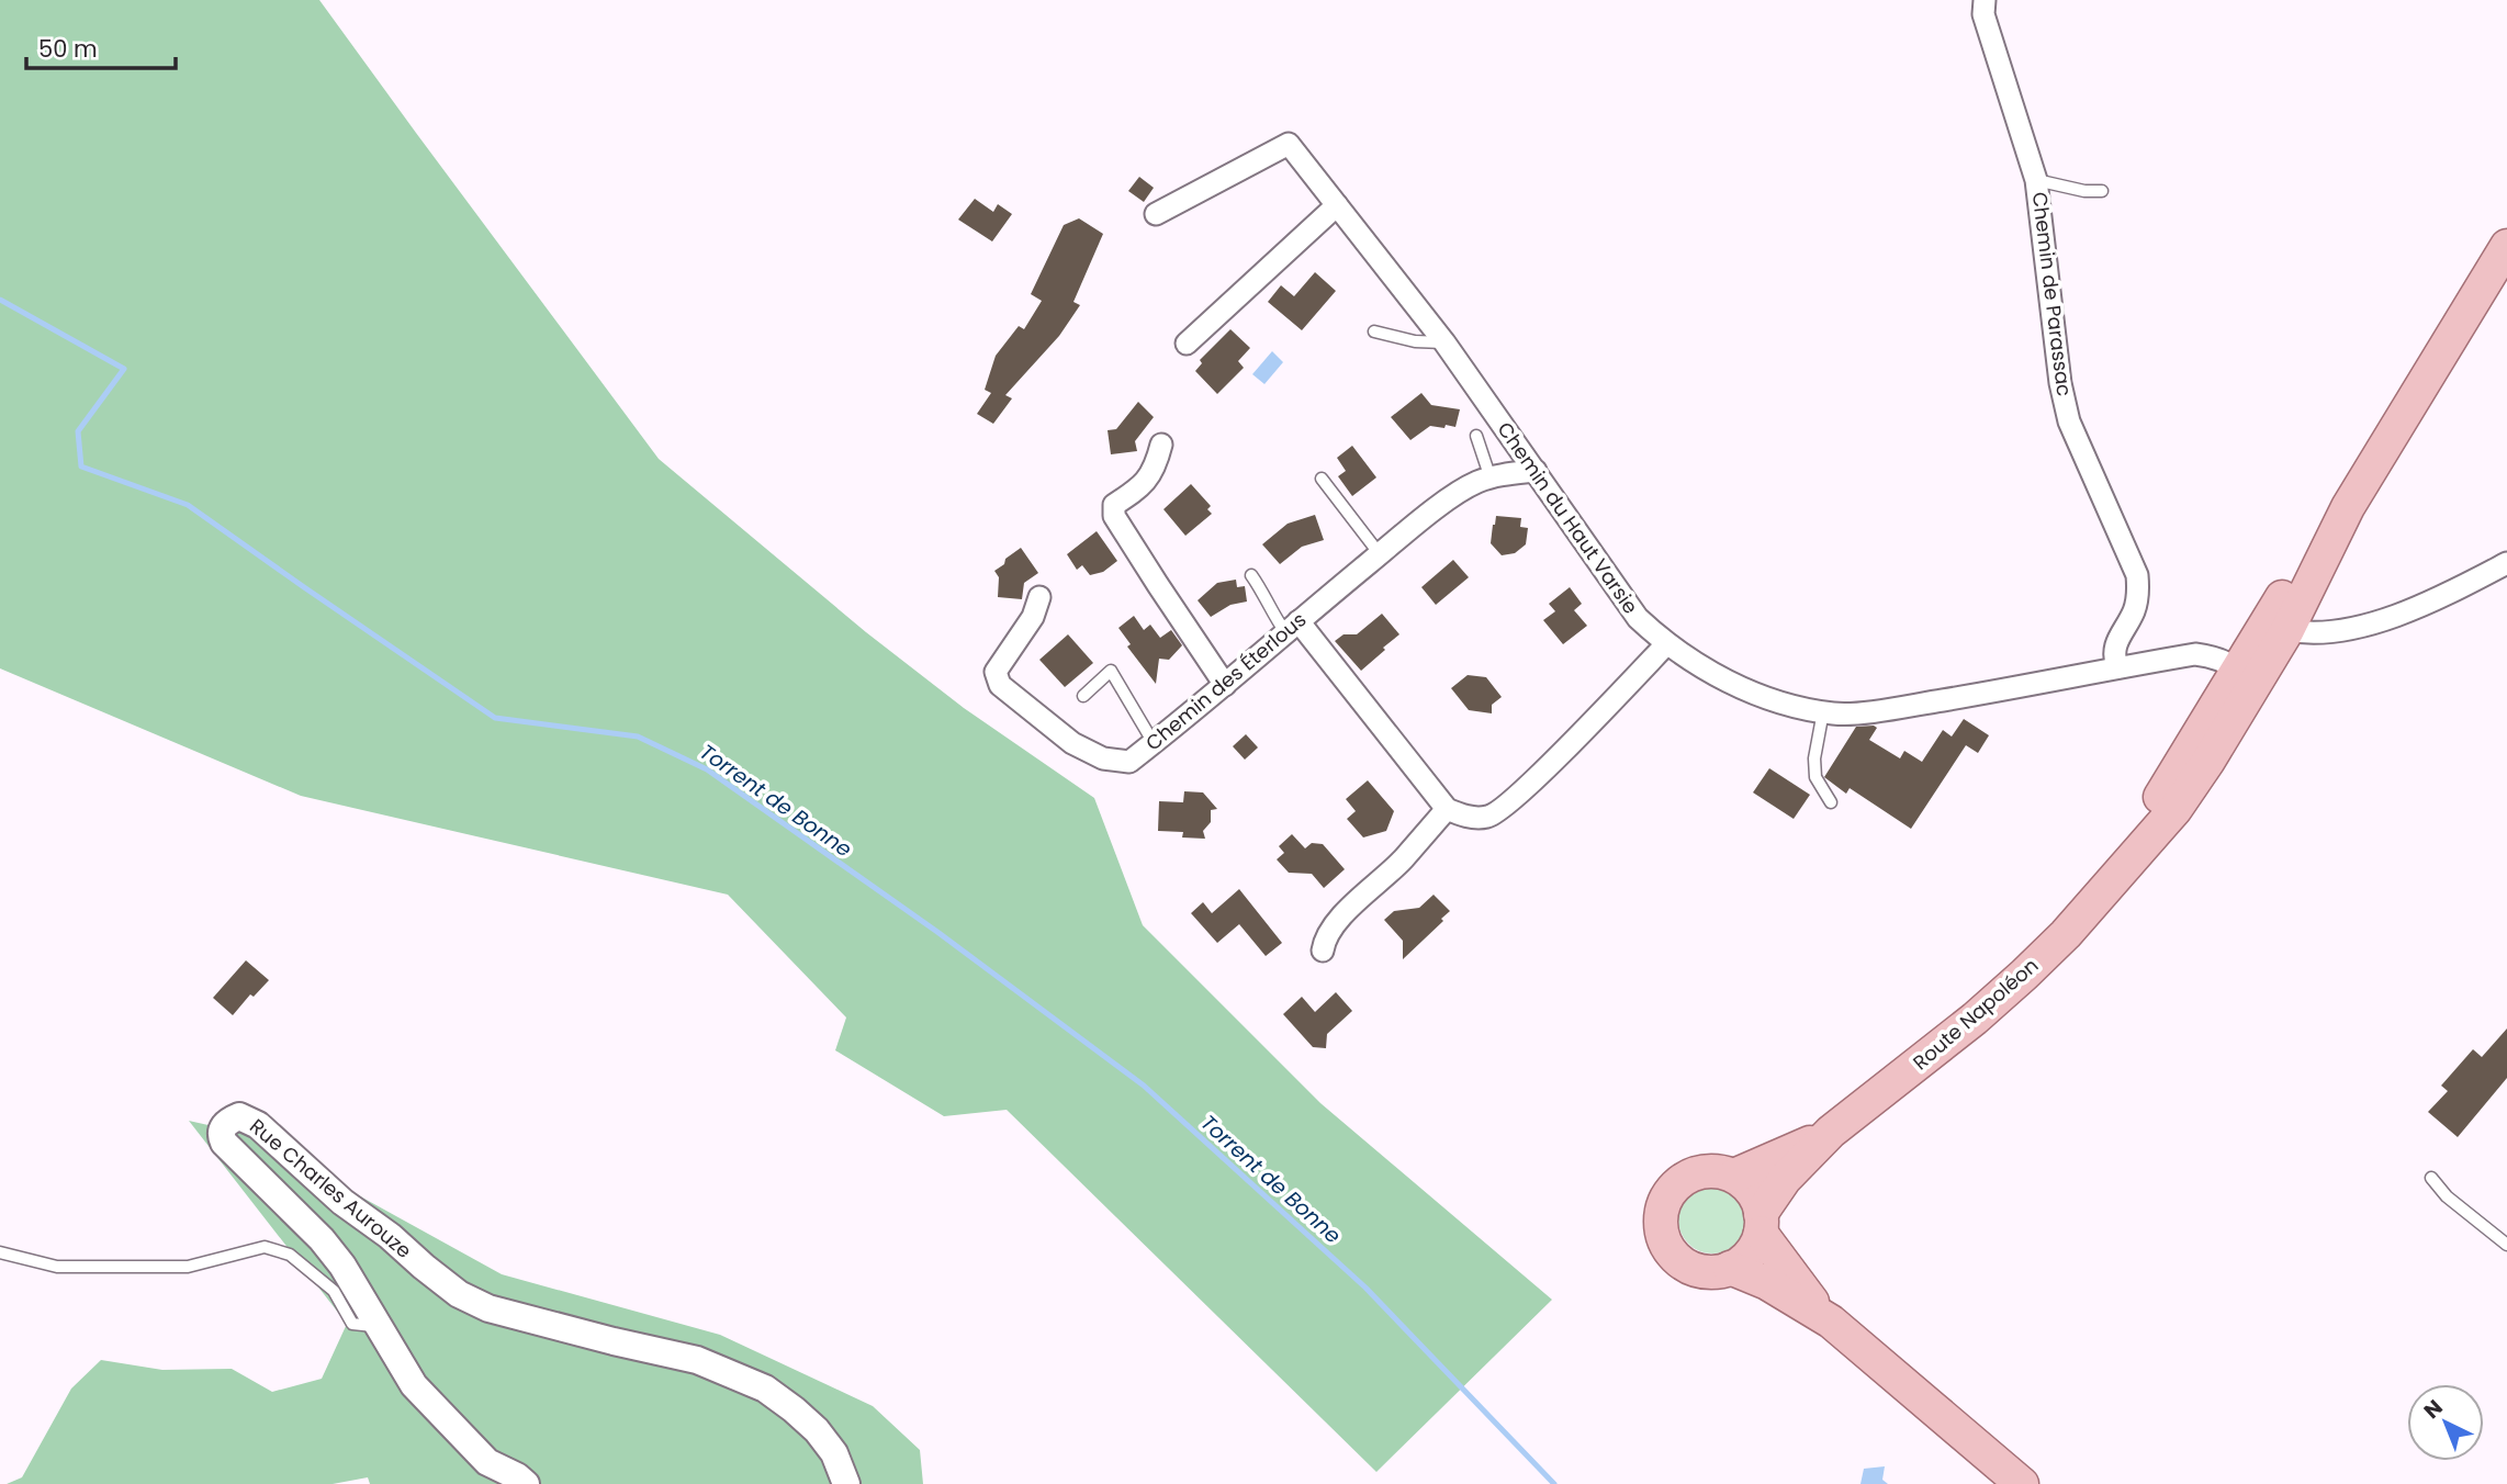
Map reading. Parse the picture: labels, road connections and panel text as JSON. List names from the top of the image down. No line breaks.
{"streets":{"main road":["Route Napoléon"],"street":["Chemin de Parassac","Chemin du Haut Varsie","Chemin des Éterlous","Rue Charles Aurouze"]},"crossings":[["Chemin de Parassac","Chemin du Haut Varsie"],["Chemin du Haut Varsie","Chemin des Éterlous"]],"water":["Torrent de Bonne"],"scale_bar":"50 m","north":"top left"}
